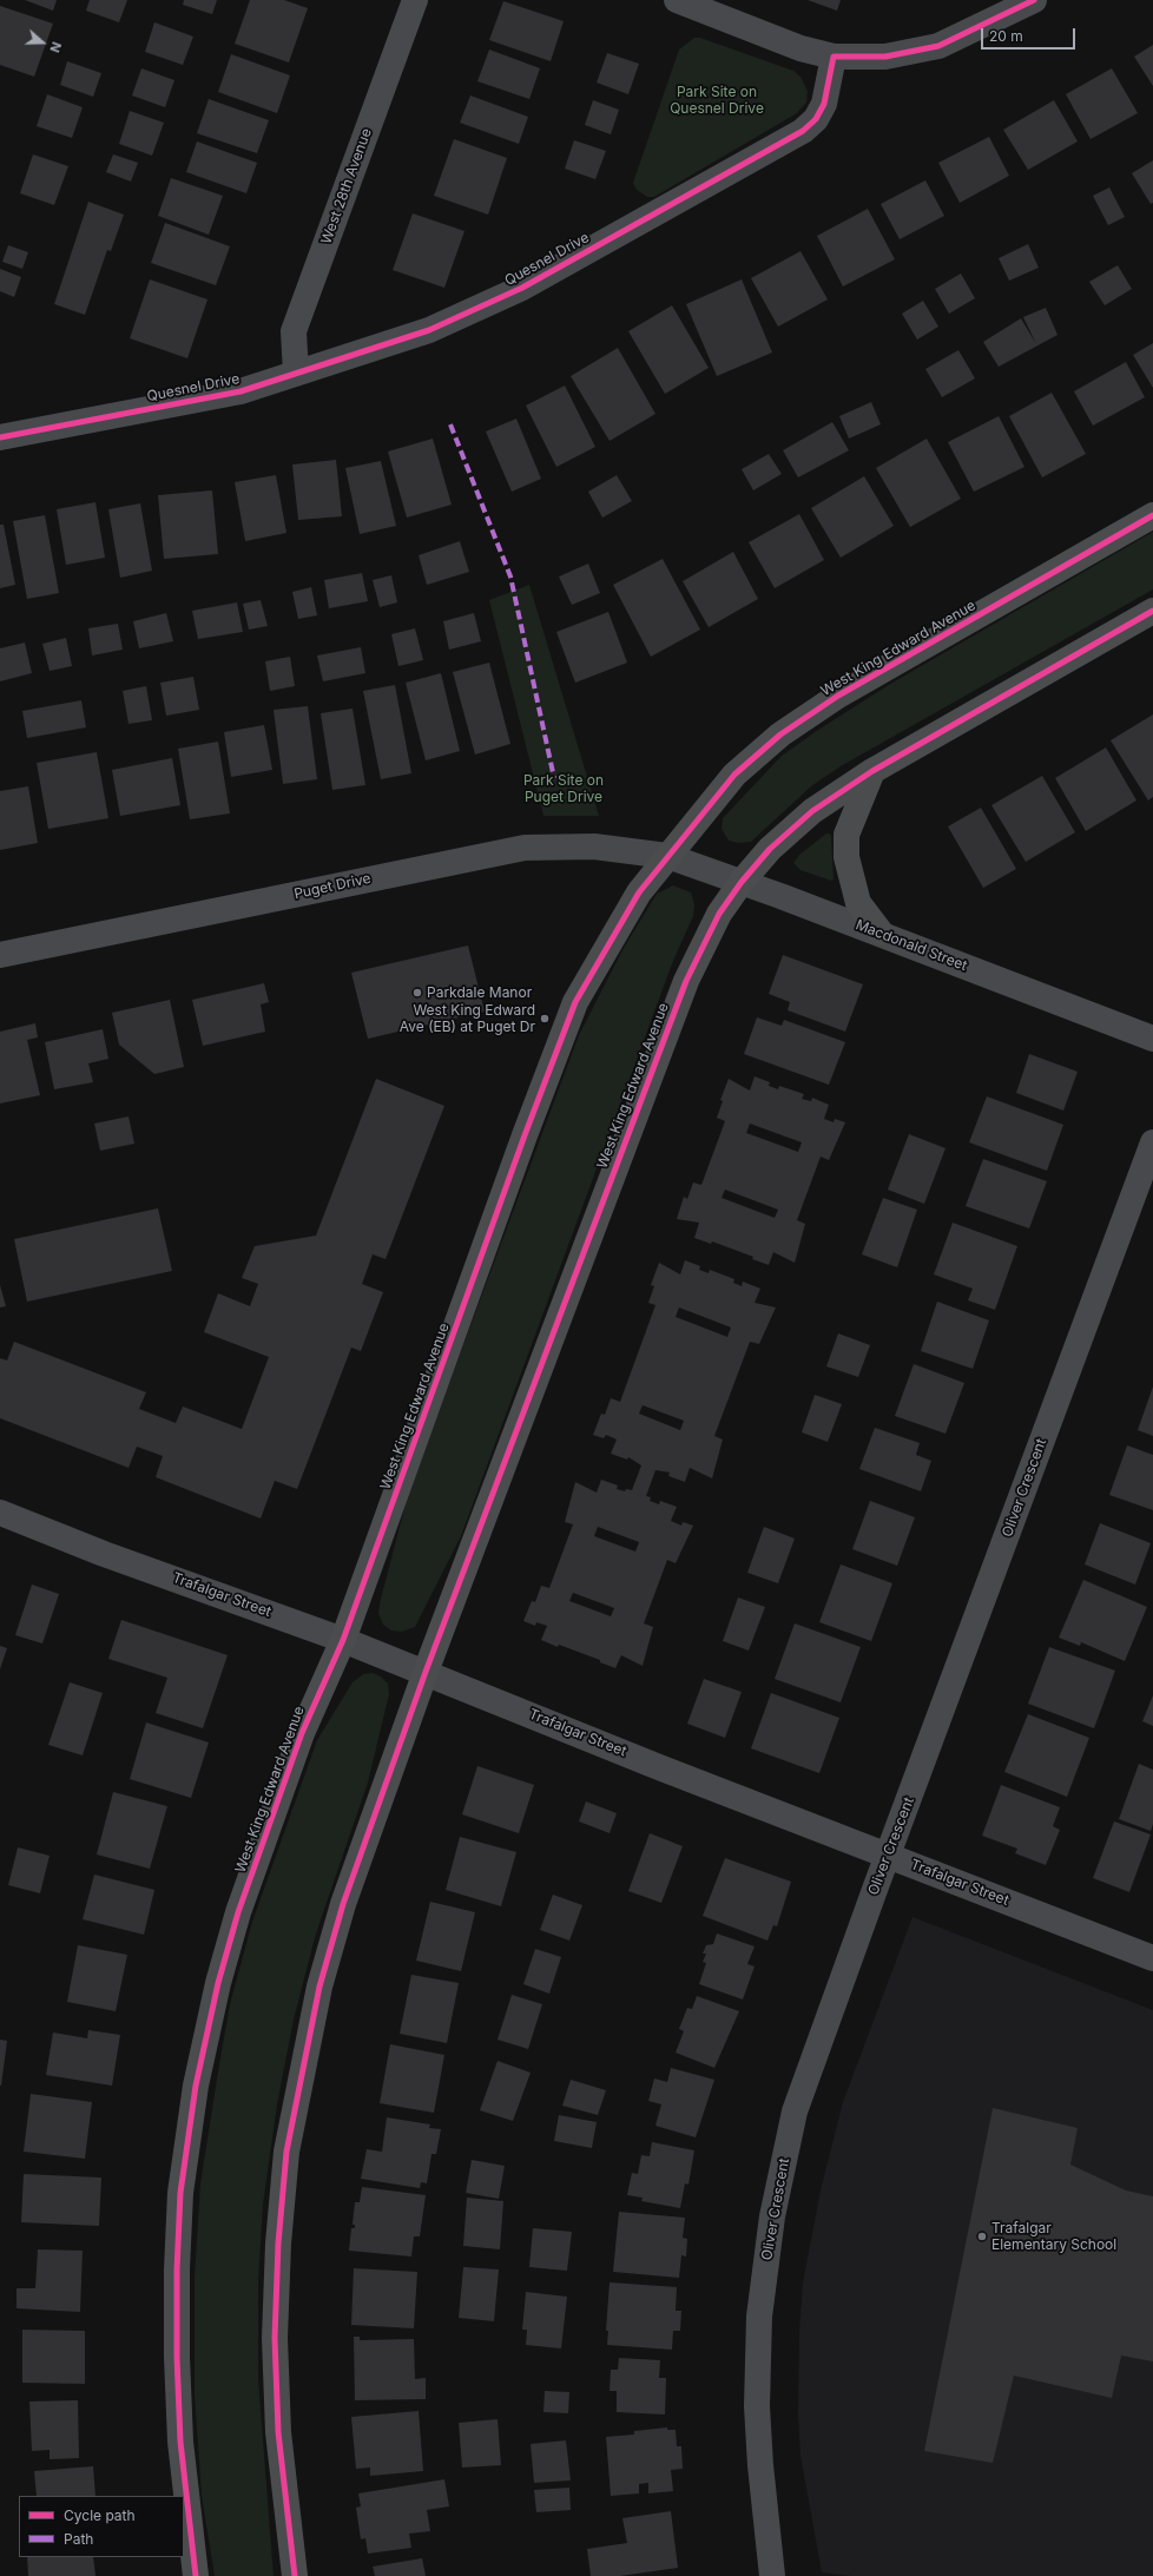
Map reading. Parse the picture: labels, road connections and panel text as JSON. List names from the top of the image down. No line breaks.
{"streets":{"main road":["West King Edward Avenue"],"street":["West 28th Avenue","Quesnel Drive","Puget Drive","Macdonald Street","Oliver Crescent","Trafalgar Street"]},"crossings":[["West 28th Avenue","Quesnel Drive"],["West King Edward Avenue","Puget Drive"],["West King Edward Avenue","Macdonald Street"],["West King Edward Avenue","Trafalgar Street"],["Puget Drive","Macdonald Street"],["Oliver Crescent","Trafalgar Street"]],"parks":["Park Site on Quesnel Drive","Park Site on Puget Drive"],"places":["Parkdale Manor","West King Edward Ave (EB) at Puget Dr","Trafalgar Elementary School"],"legend":["Cycle path","Path"],"scale_bar":"20 m","north":"right"}
